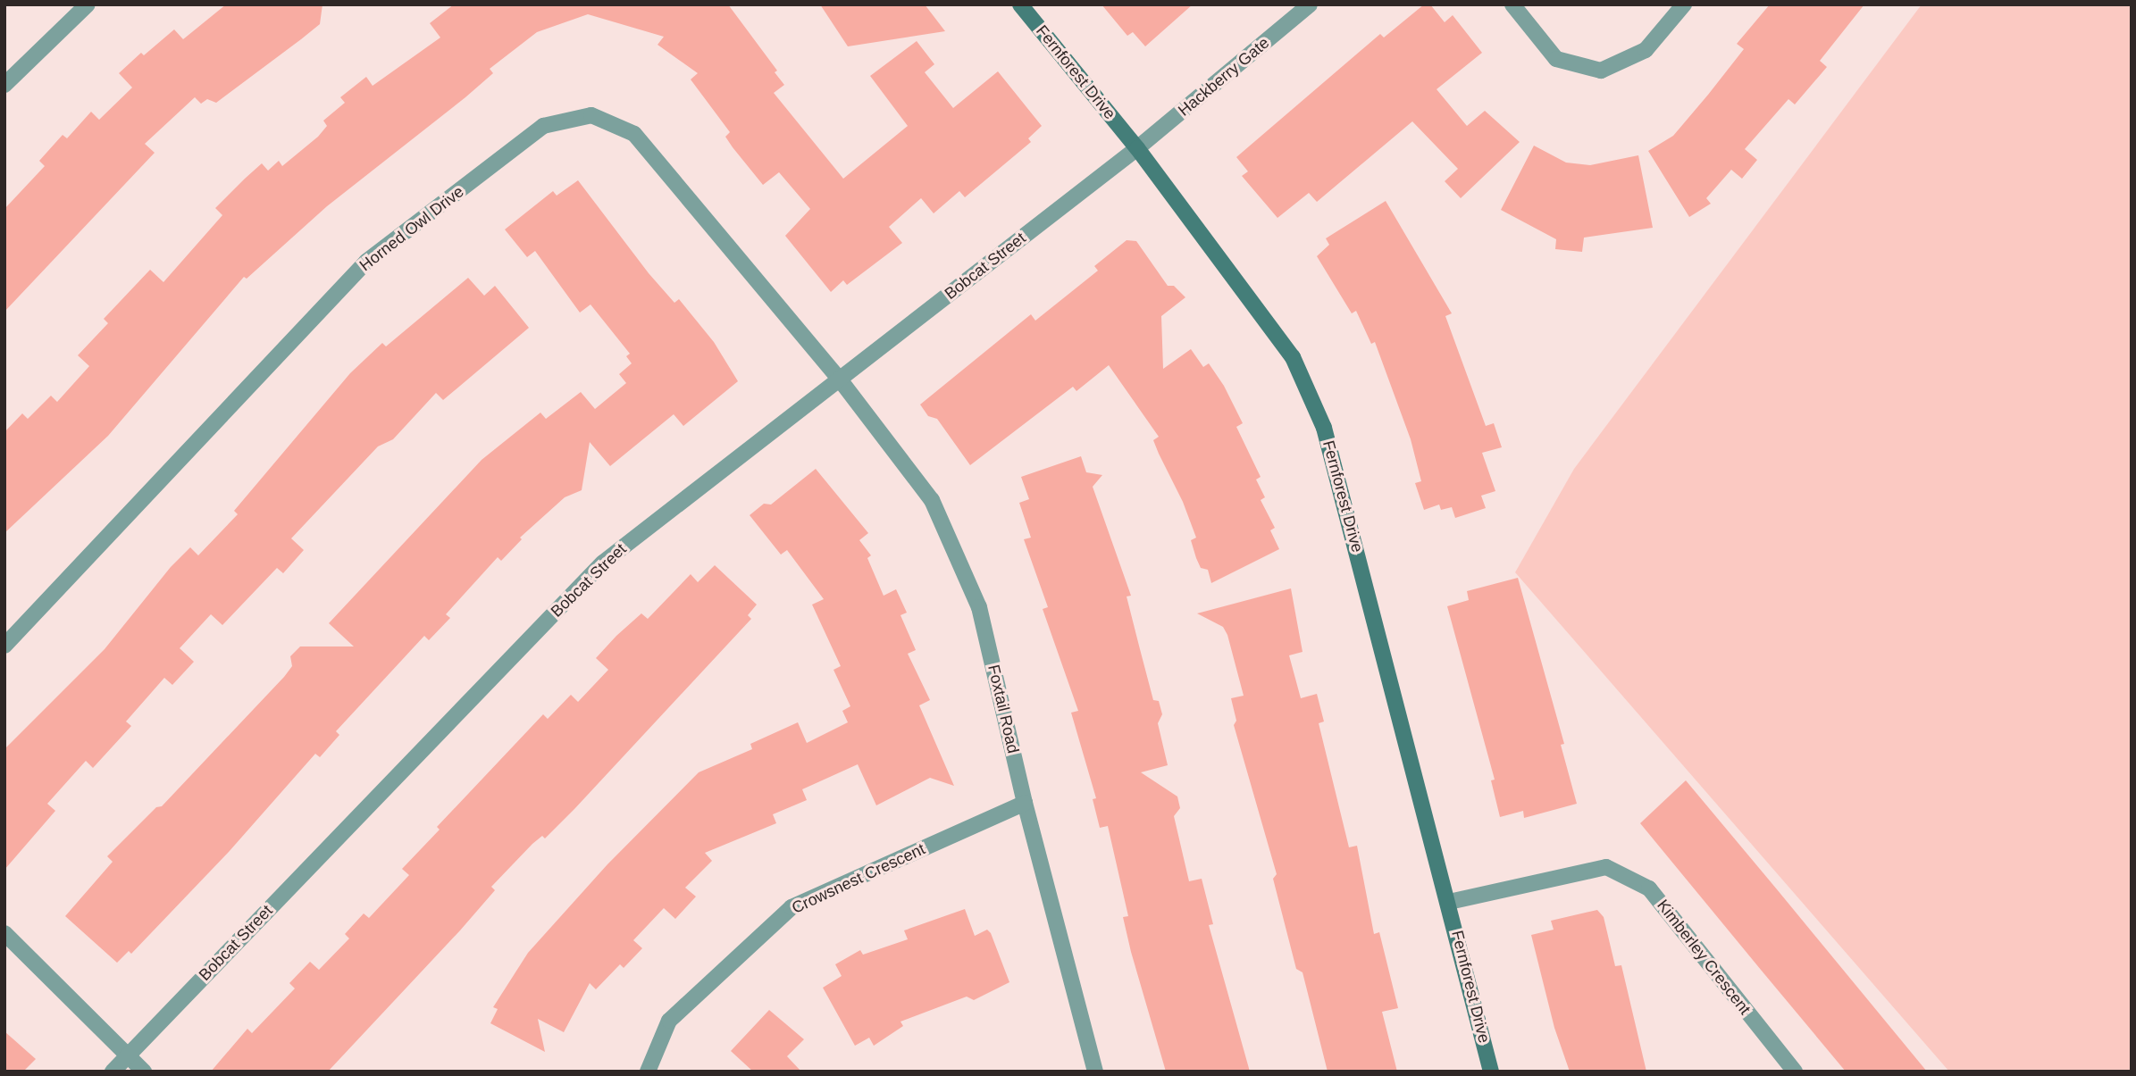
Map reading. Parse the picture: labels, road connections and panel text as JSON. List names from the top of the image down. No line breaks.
{"streets":{"street":["Fernforest Drive","Hackberry Gate","Horned Owl Drive","Bobcat Street","Foxtail Road","Crowsnest Crescent","Kimberley Crescent"]},"crossings":[["Fernforest Drive","Hackberry Gate"],["Fernforest Drive","Bobcat Street"],["Fernforest Drive","Kimberley Crescent"],["Hackberry Gate","Bobcat Street"],["Horned Owl Drive","Bobcat Street"],["Horned Owl Drive","Foxtail Road"],["Bobcat Street","Foxtail Road"],["Foxtail Road","Crowsnest Crescent"]]}
